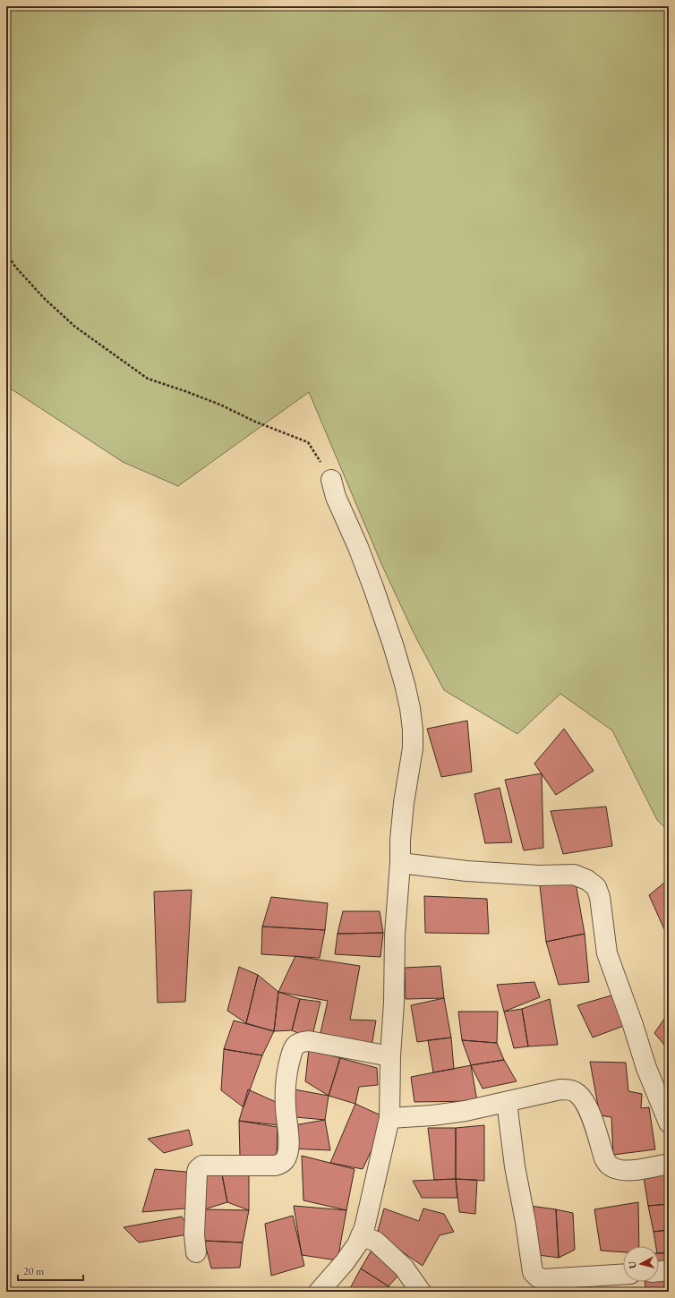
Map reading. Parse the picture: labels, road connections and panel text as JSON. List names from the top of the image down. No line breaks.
{"scale_bar":"20 m","north":"left"}
